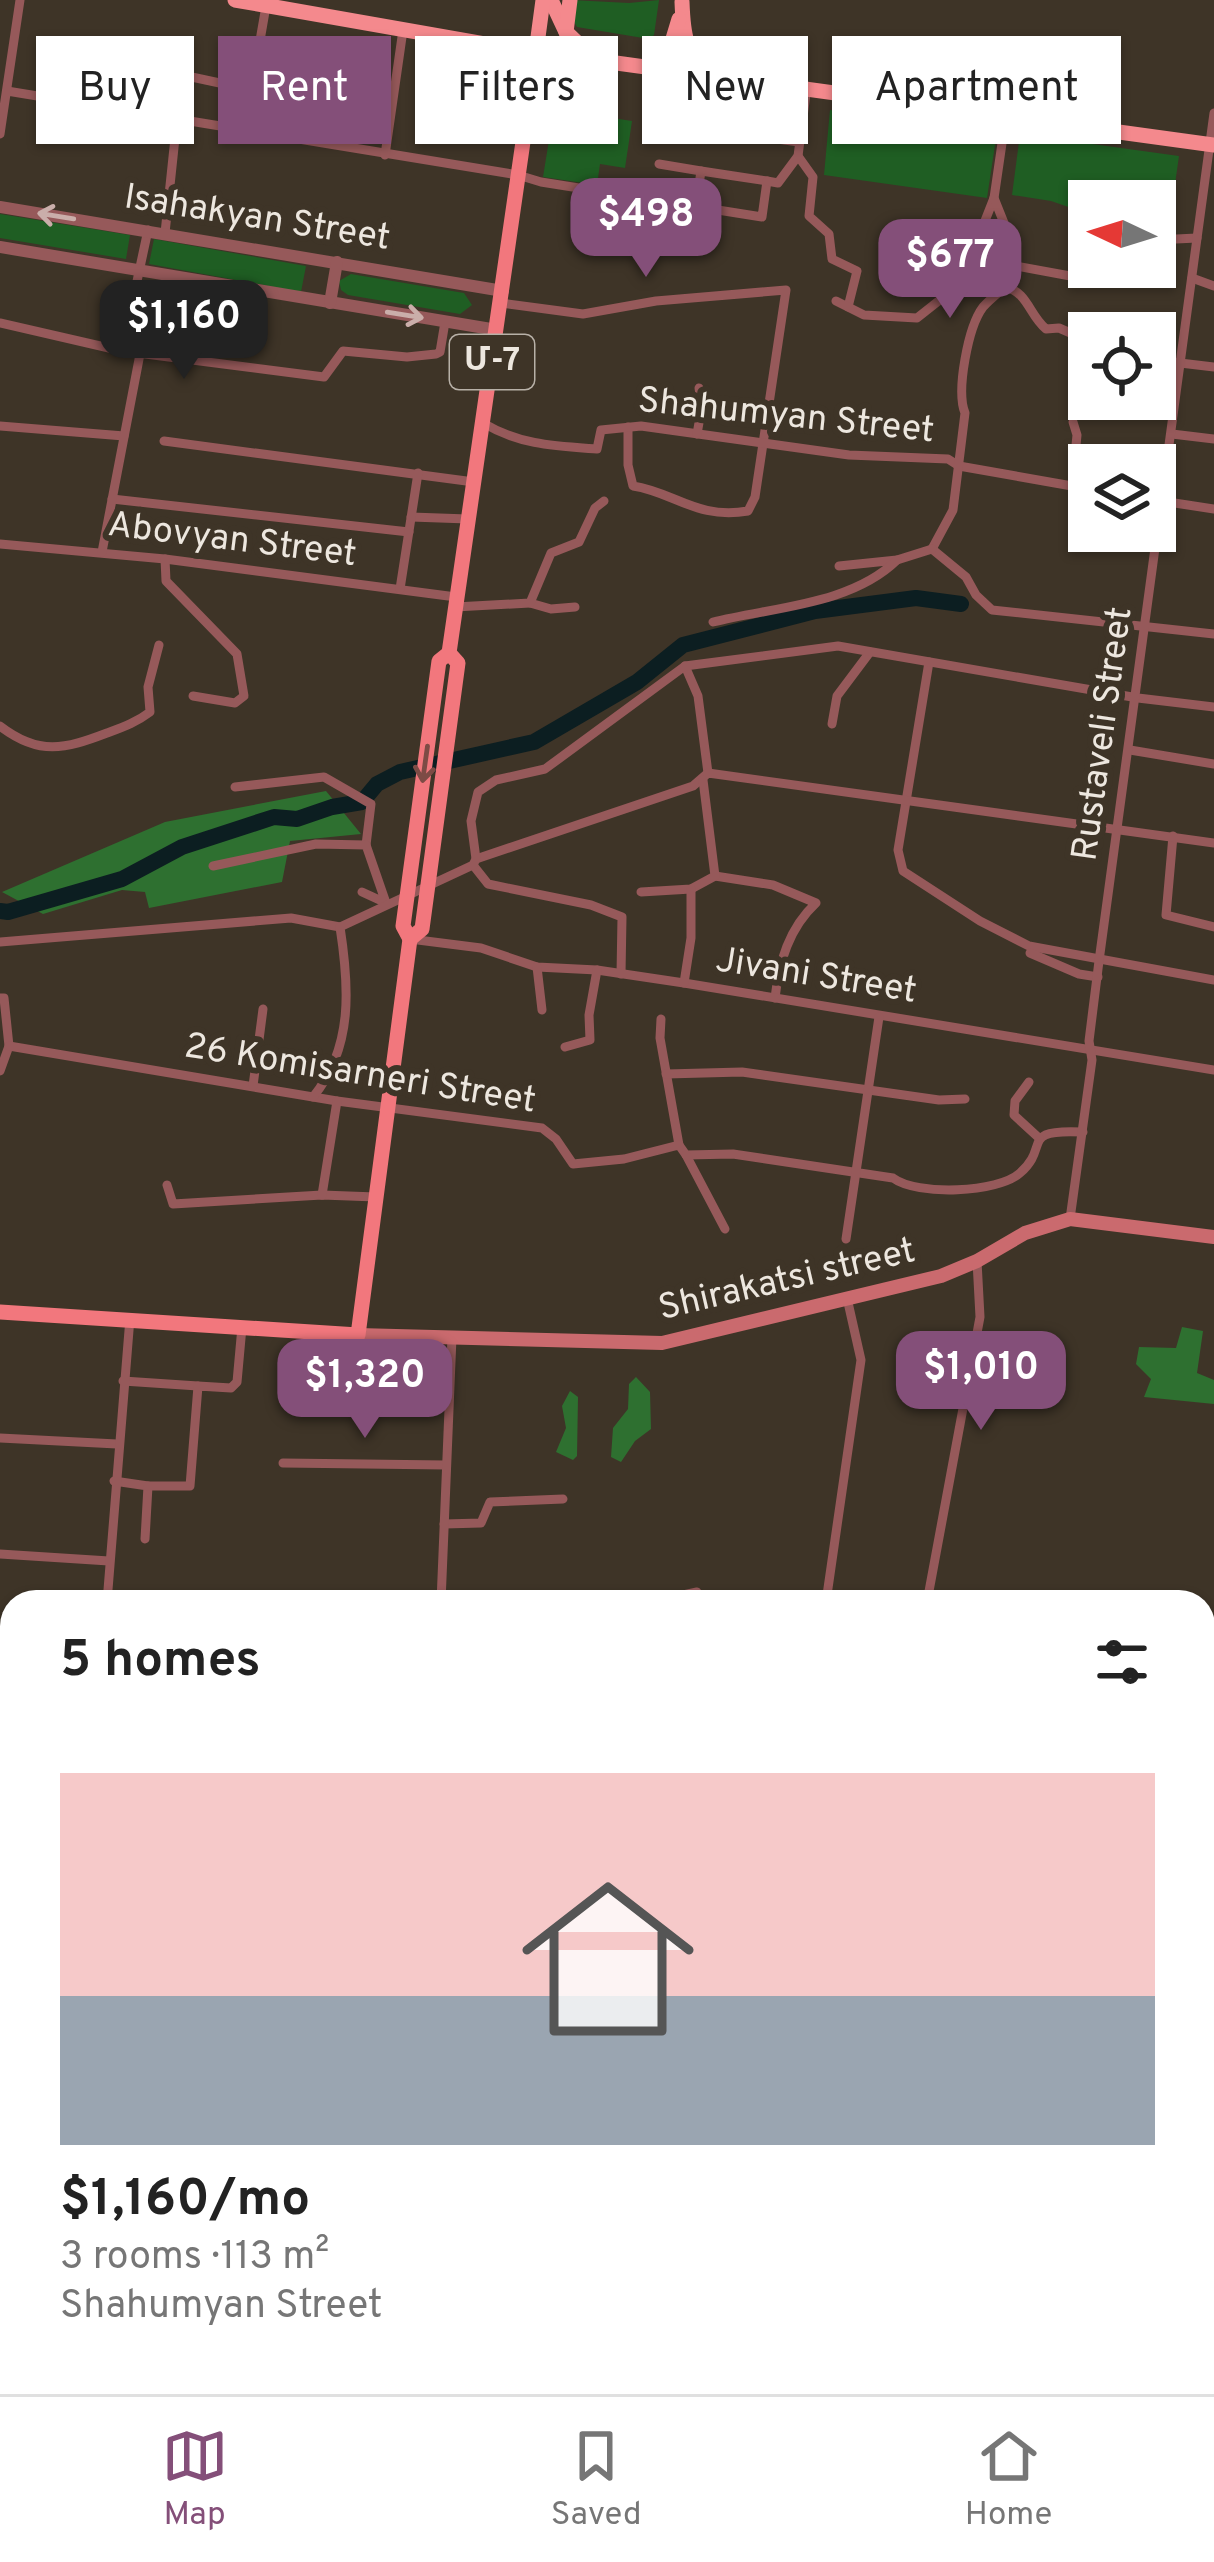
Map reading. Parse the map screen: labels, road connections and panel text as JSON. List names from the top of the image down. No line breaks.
{"streets":{"main road":["Մ-7","Shirakatsi street"],"street":["Isahakyan Street","Shahumyan Street","Abovyan Street","Rustaveli Street","Jivani Street","26 Komisarneri Street"]},"crossings":[["Isahakyan Street","Մ-7"],["Մ-7","Shahumyan Street"],["Մ-7","Abovyan Street"],["Մ-7","Jivani Street"],["Մ-7","26 Komisarneri Street"],["Մ-7","Shirakatsi street"],["Rustaveli Street","Jivani Street"],["Rustaveli Street","Shirakatsi street"]],"north":"left","page":{"chip":["Buy","Rent","Filters","New","Apartment"],"price":["$498","$677","$1,160","$1,010","$1,320"],"heading":"5 homes","list":[{"name":"$1,160/mo","note":"3 rooms · 113 m² · Shahumyan Street"}],"tabs":["Map","Saved","Home"]}}
